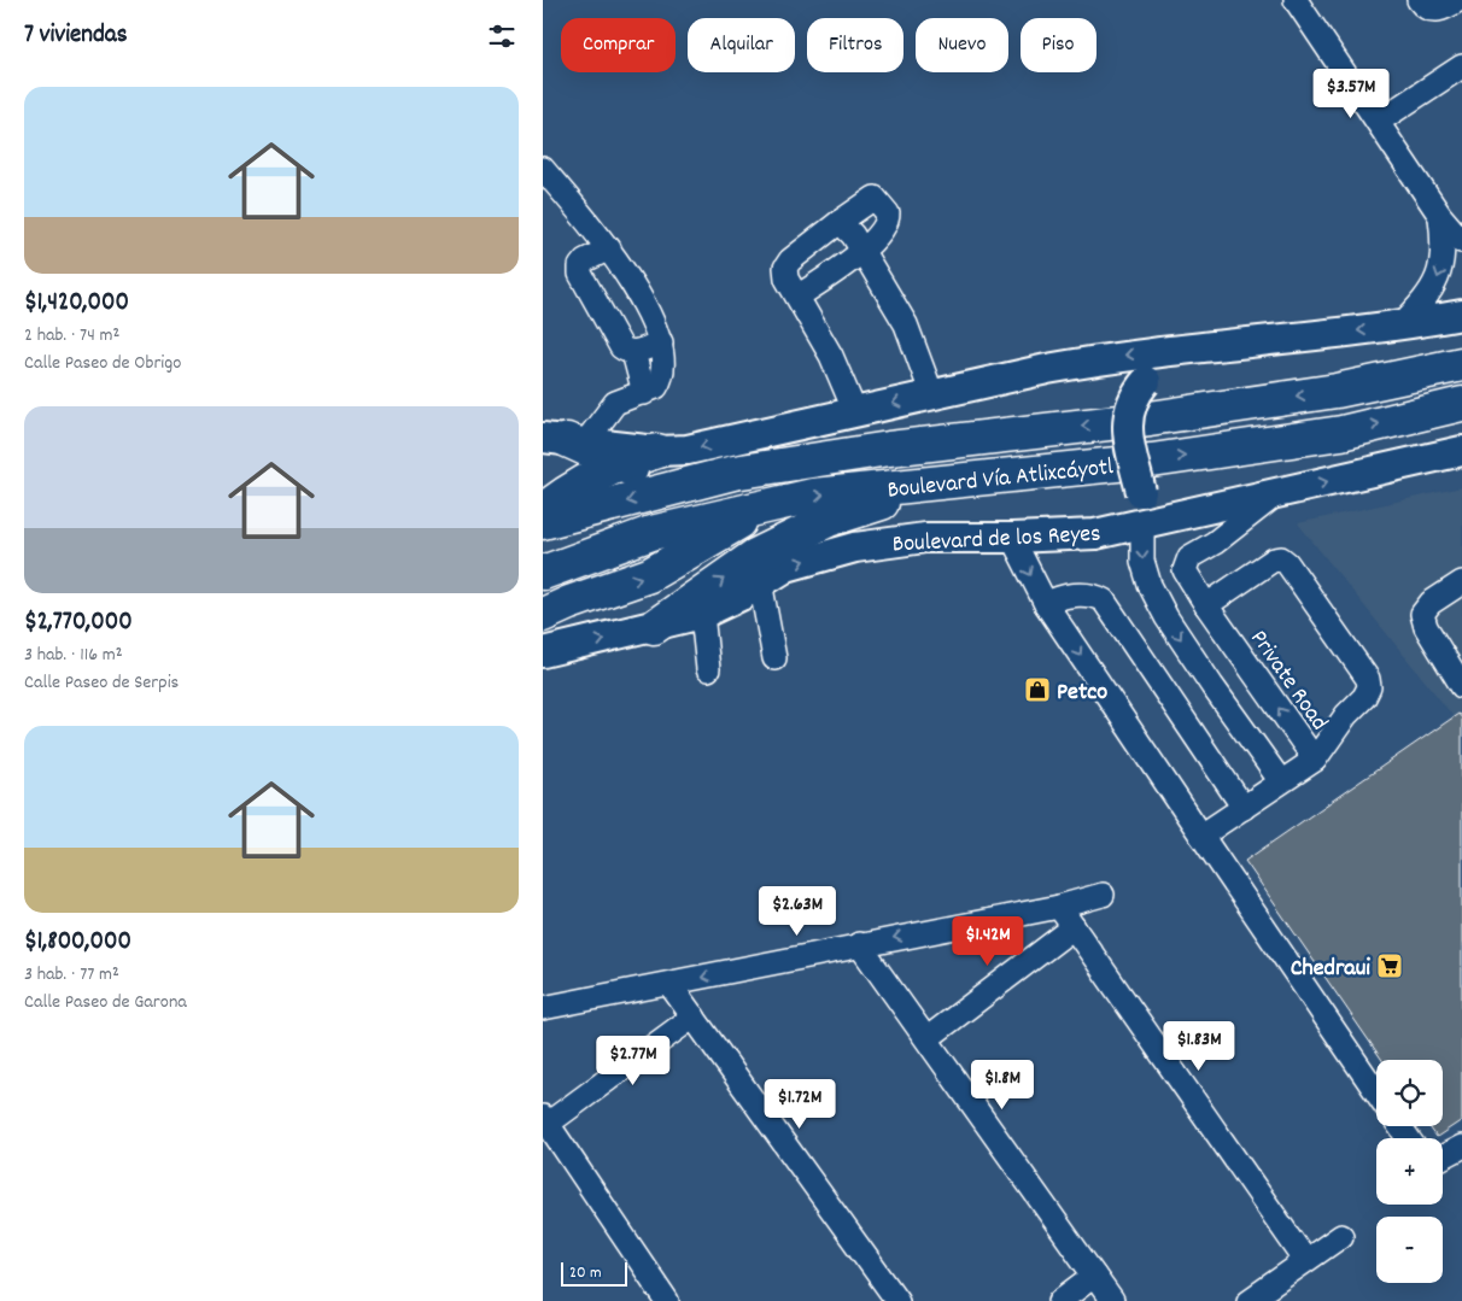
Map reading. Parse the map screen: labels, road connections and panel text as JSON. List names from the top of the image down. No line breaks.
{"streets":{"highway":["Boulevard Vía Atlixcáyotl"],"main road":["Boulevard de los Reyes"],"street":["Private Road"]},"crossings":[["Boulevard de los Reyes","Private Road"]],"places":{"shop":["Petco"],"supermarket":["Chedraui"]},"scale_bar":"20 m","page":{"heading":"7 viviendas","chip":["Comprar","Alquilar","Filtros","Nuevo","Piso"],"price":["$3.57M","$2.63M","$1.42M","$1.83M","$2.77M","$1.8M","$1.72M"],"list":[{"name":"$1,420,000","note":"2 hab. · 74 m² · Calle Paseo de Obrigo"},{"name":"$2,770,000","note":"3 hab. · 116 m² · Calle Paseo de Serpis"},{"name":"$1,800,000","note":"3 hab. · 77 m² · Calle Paseo de Garona"}],"map_buttons":["+","−"],"scale":"20 m"}}
